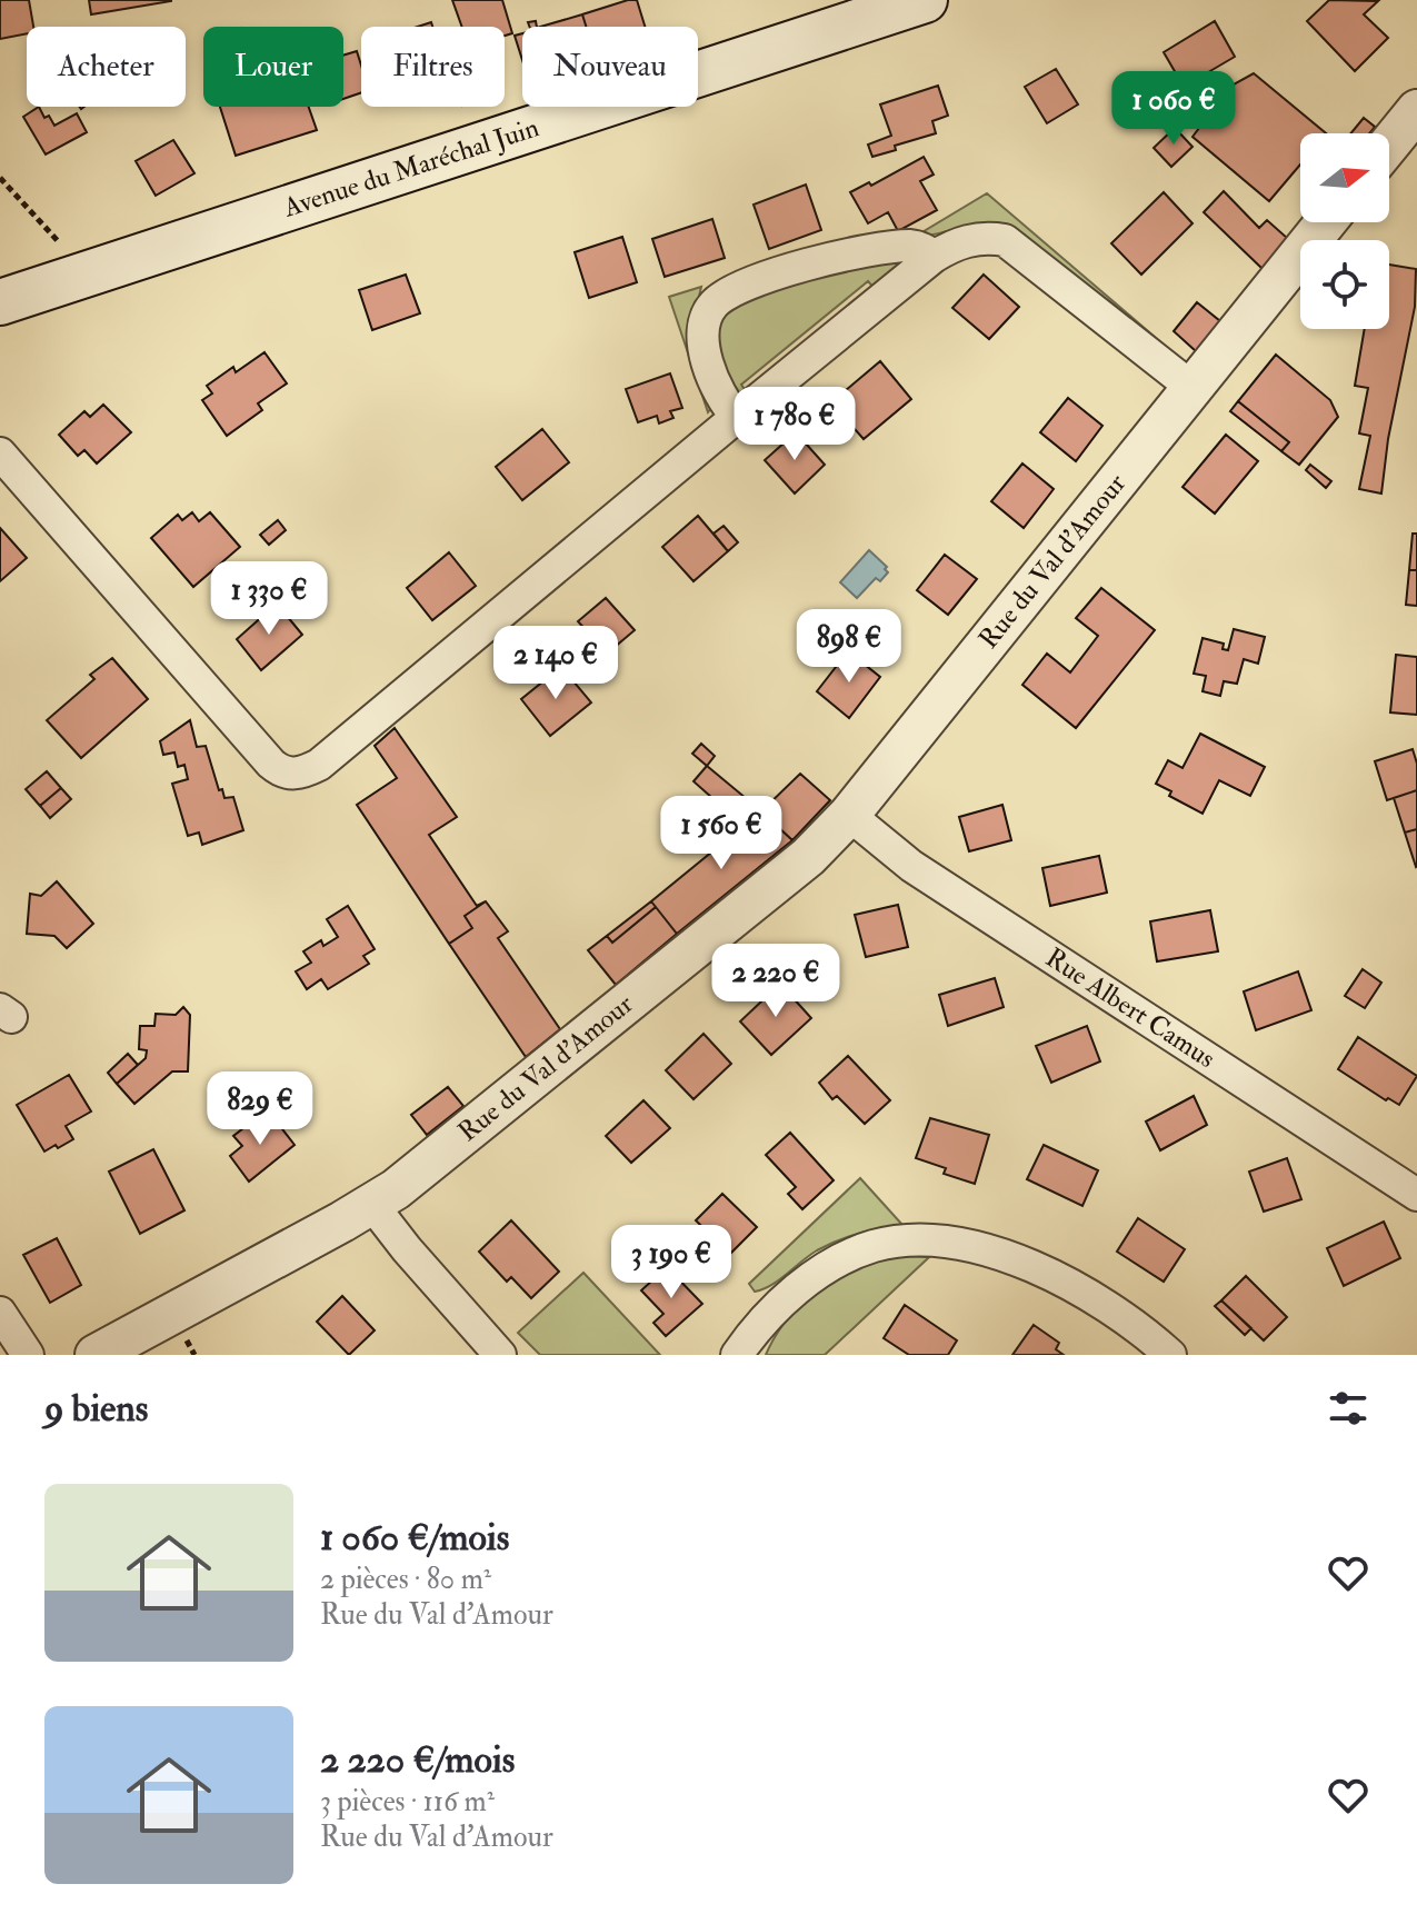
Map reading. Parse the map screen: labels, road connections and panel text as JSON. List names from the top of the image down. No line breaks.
{"streets":{"main road":["Avenue du Maréchal Juin"],"street":["Rue du Val d'Amour","Rue Albert Camus"]},"crossings":[["Rue du Val d'Amour","Rue Albert Camus"]],"north":"right","page":{"chip":["Acheter","Louer","Filtres","Nouveau"],"price":["1 060 €","1 780 €","1 330 €","898 €","2 140 €","1 560 €","2 220 €","829 €","3 190 €"],"heading":"9 biens","list":[{"name":"1 060 €/mois","note":"2 pièces · 80 m² · Rue du Val d'Amour"},{"name":"2 220 €/mois","note":"3 pièces · 116 m² · Rue du Val d'Amour"}]}}
